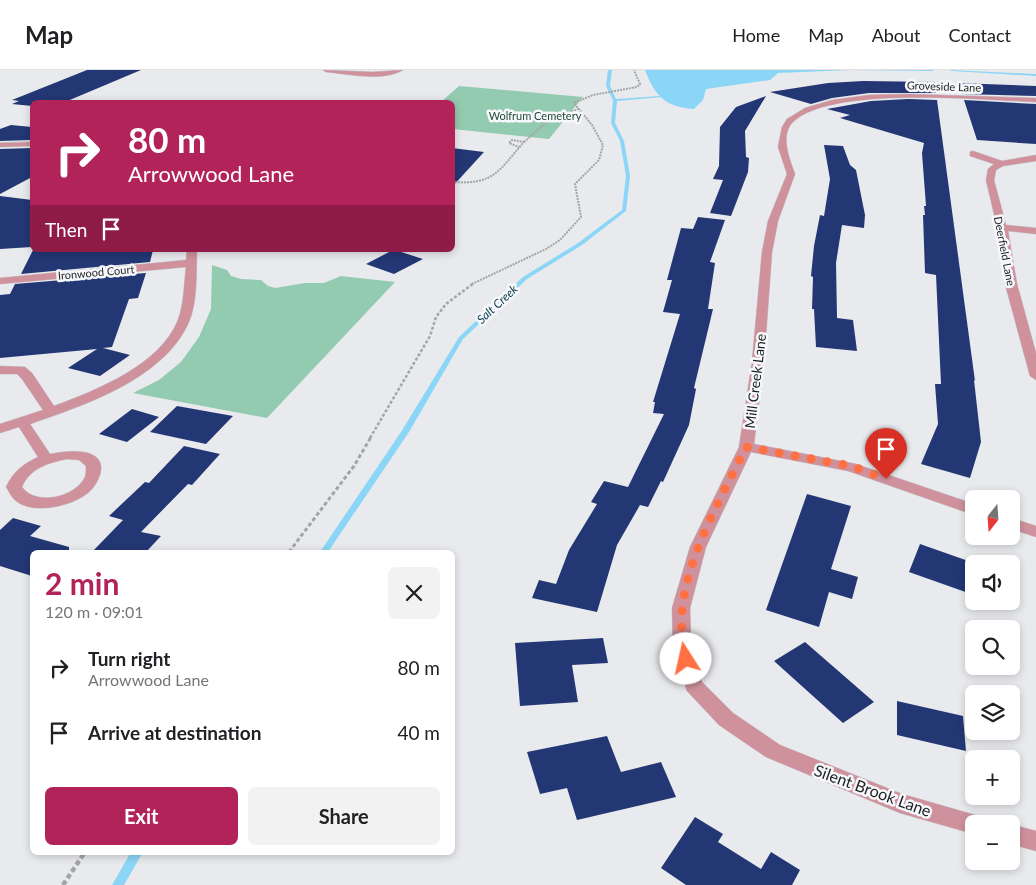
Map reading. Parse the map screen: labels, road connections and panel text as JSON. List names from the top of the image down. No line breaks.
{"streets":{"street":["Groveside Lane","Deerfield Lane","Ironwood Court","Mill Creek Lane","Silent Brook Lane"]},"crossings":[["Groveside Lane","Mill Creek Lane"],["Mill Creek Lane","Silent Brook Lane"]],"water":["Salt Creek"],"parks":["Wolfrum Cemetery"],"north":"bottom","page":{"header":"Map","nav":["Home","Map","About","Contact"],"turn":["80 m","Arrowwood Lane"],"then":"Then","map_buttons":["+","−"],"heading":["2 min","120 m · 09:01"],"list":[{"name":"Turn right","note":"Arrowwood Lane","value":"80 m"},{"name":"Arrive at destination","value":"40 m"}],"buttons":["Exit","Share"]}}
